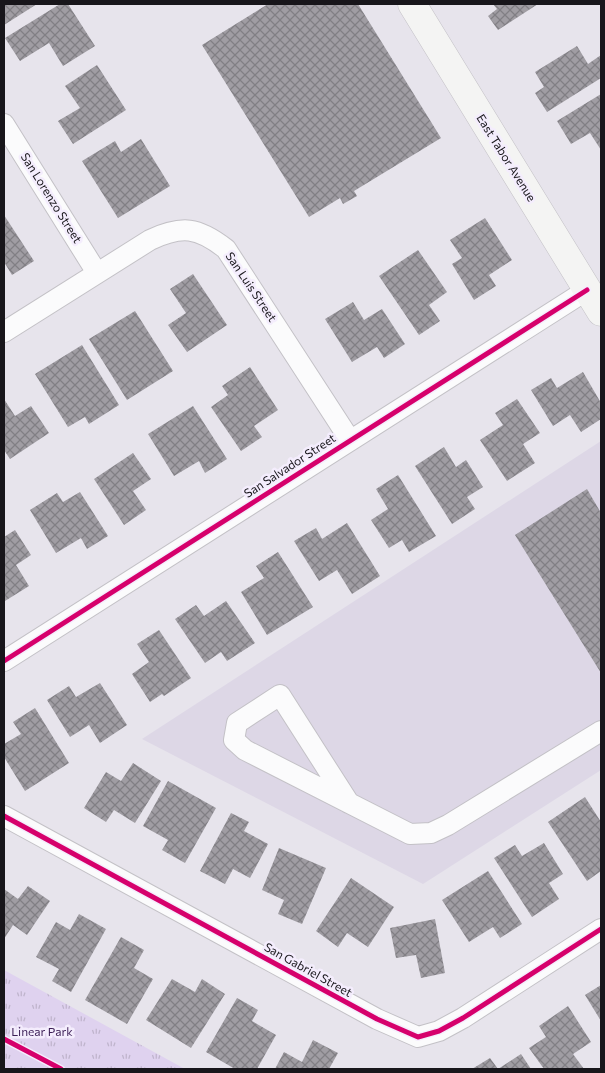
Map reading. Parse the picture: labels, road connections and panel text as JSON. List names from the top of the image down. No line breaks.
{"streets":{"main road":["East Tabor Avenue"],"street":["San Lorenzo Street","San Luis Street","San Salvador Street","San Gabriel Street"]},"crossings":[["East Tabor Avenue","San Salvador Street"],["San Lorenzo Street","San Luis Street"],["San Luis Street","San Salvador Street"]],"parks":["Linear Park"]}
